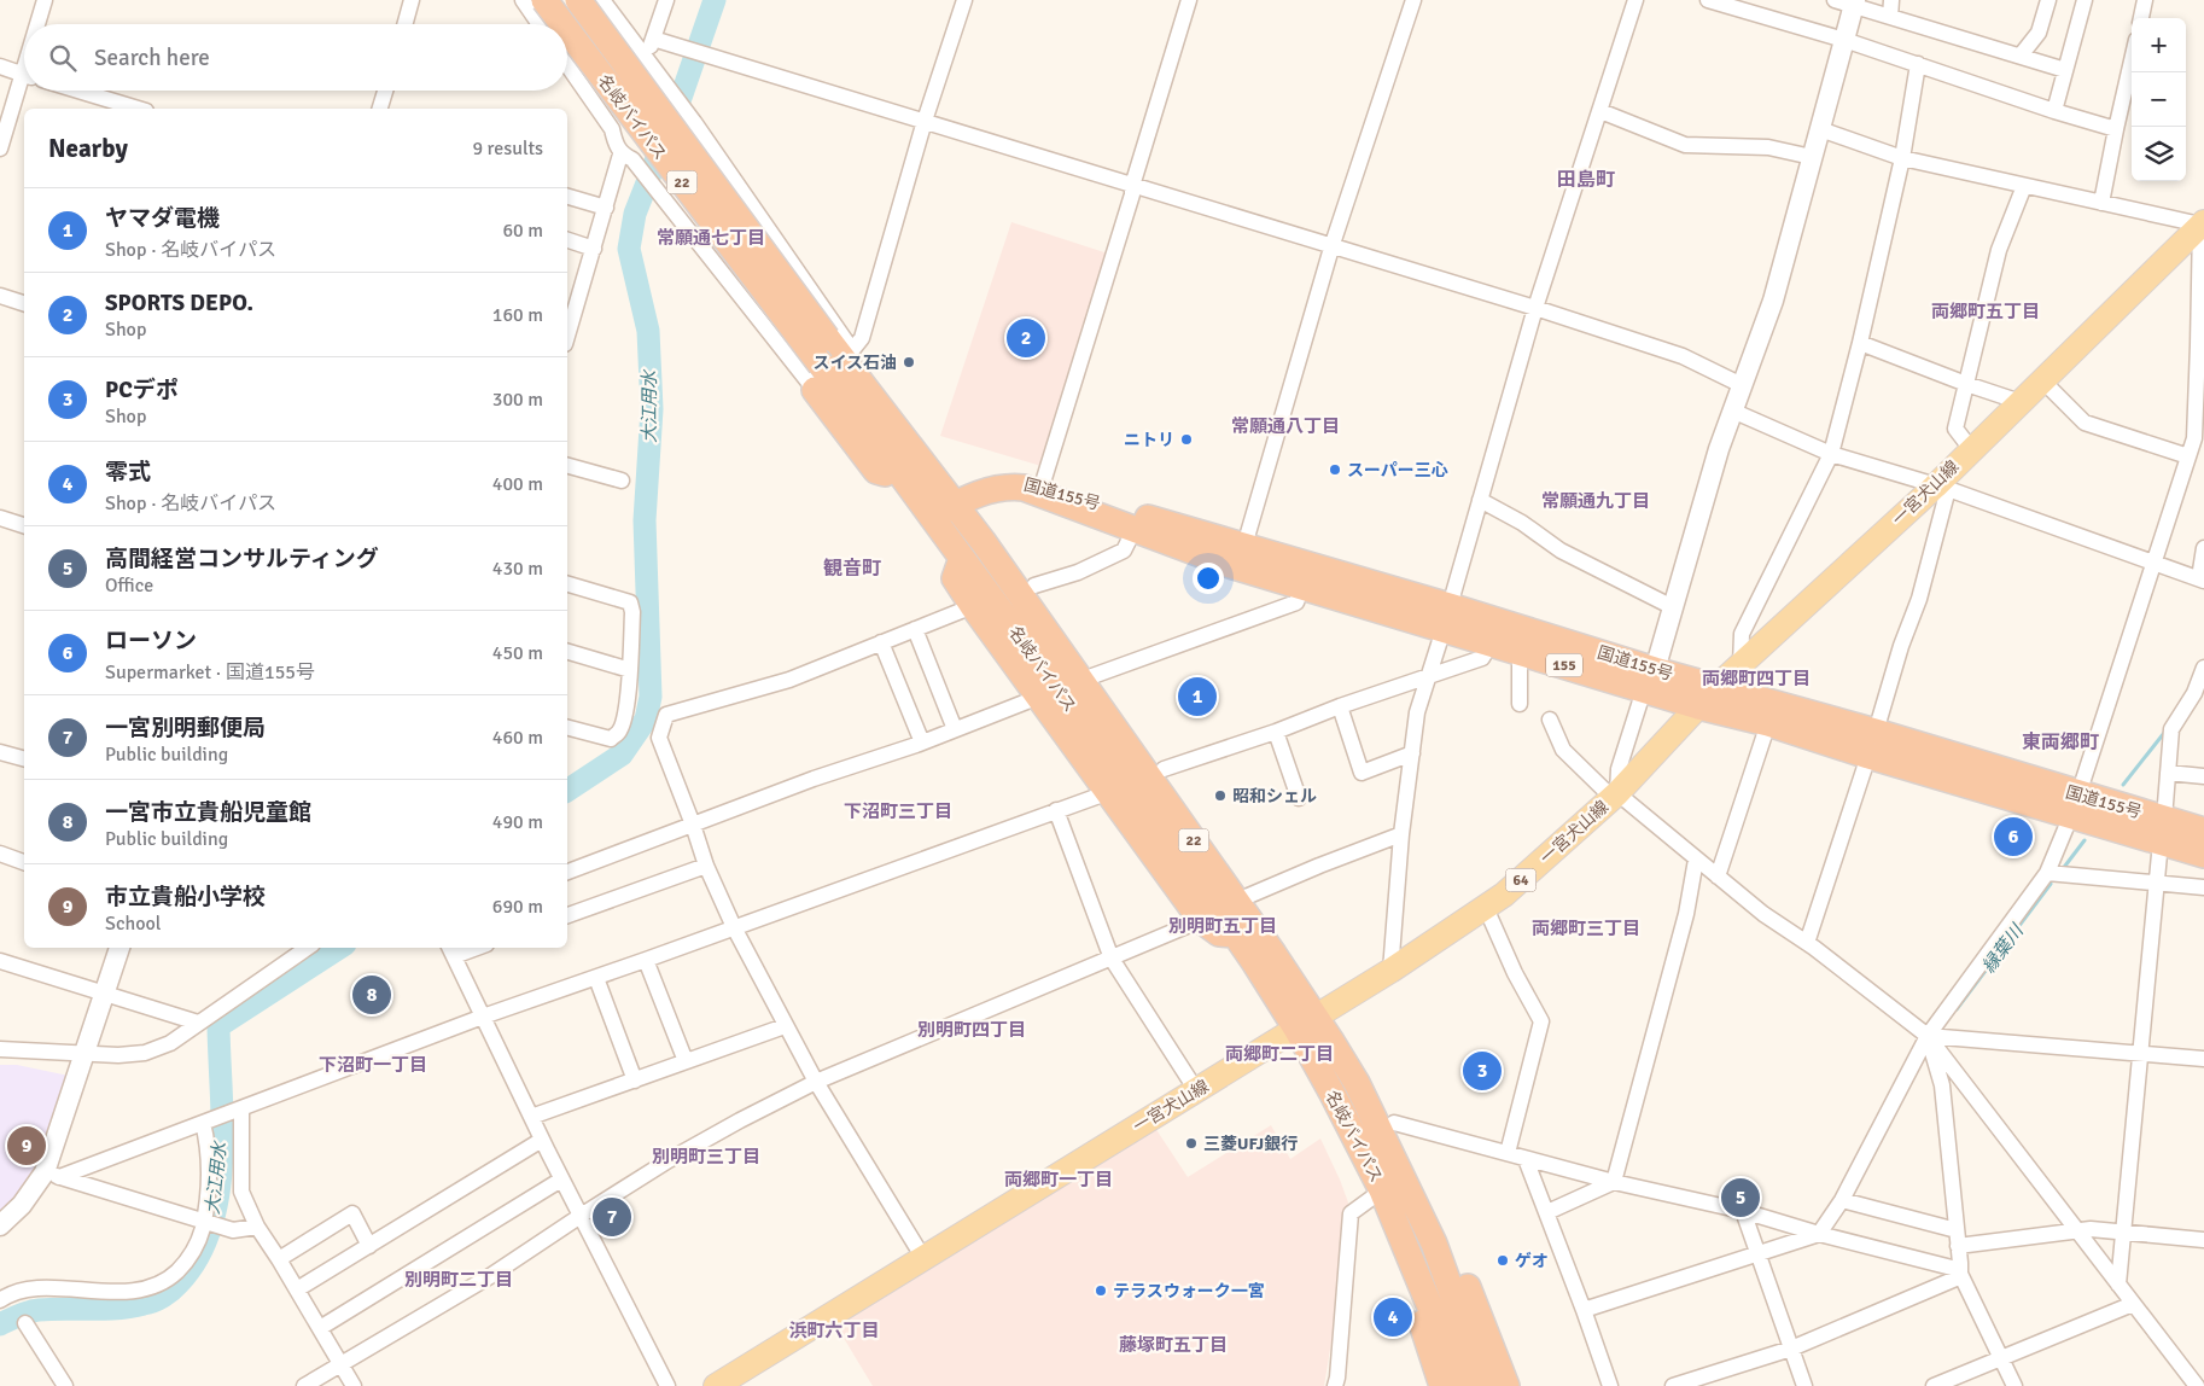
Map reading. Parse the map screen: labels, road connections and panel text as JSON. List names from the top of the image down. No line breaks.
{"streets":{"highway":["名岐バイパス","22","国道155号","155"],"main road":["一宮犬山線","64"]},"crossings":[["名岐バイパス","22"],["名岐バイパス","一宮犬山線"],["名岐バイパス","国道155号"],["一宮犬山線","国道155号"]],"districts":["田島町","常願通七丁目","両郷町五丁目","常願通八丁目","常願通九丁目","観音町","両郷町四丁目","東両郷町","下沼町三丁目","別明町五丁目","両郷町三丁目","別明町四丁目","両郷町二丁目","下沼町一丁目","別明町三丁目","両郷町一丁目","別明町二丁目","浜町六丁目","藤塚町五丁目"],"water":["大江用水","縁葉川"],"places":["スイス石油","ニトリ","スーパー三心","昭和シェル","三菱UFJ銀行","ゲオ","テラスウォーク一宮"],"page":{"map_buttons":["+","−"],"search":"Search here","heading":["Nearby","9 results"],"list":[{"mark":"1","name":"ヤマダ電機","note":"Shop · 名岐バイパス","value":"60 m"},{"mark":"2","name":"SPORTS DEPO.","note":"Shop","value":"160 m"},{"mark":"3","name":"PCデポ","note":"Shop","value":"300 m"},{"mark":"4","name":"零式","note":"Shop · 名岐バイパス","value":"400 m"},{"mark":"5","name":"高間経営コンサルティング","note":"Office","value":"430 m"},{"mark":"6","name":"ローソン","note":"Supermarket · 国道155号","value":"450 m"},{"mark":"7","name":"一宮別明郵便局","note":"Public building","value":"460 m"},{"mark":"8","name":"一宮市立貴船児童館","note":"Public building","value":"490 m"},{"mark":"9","name":"市立貴船小学校","note":"School","value":"690 m"}],"pins":["2","1","6","8","3","9","5","7","4"]}}
